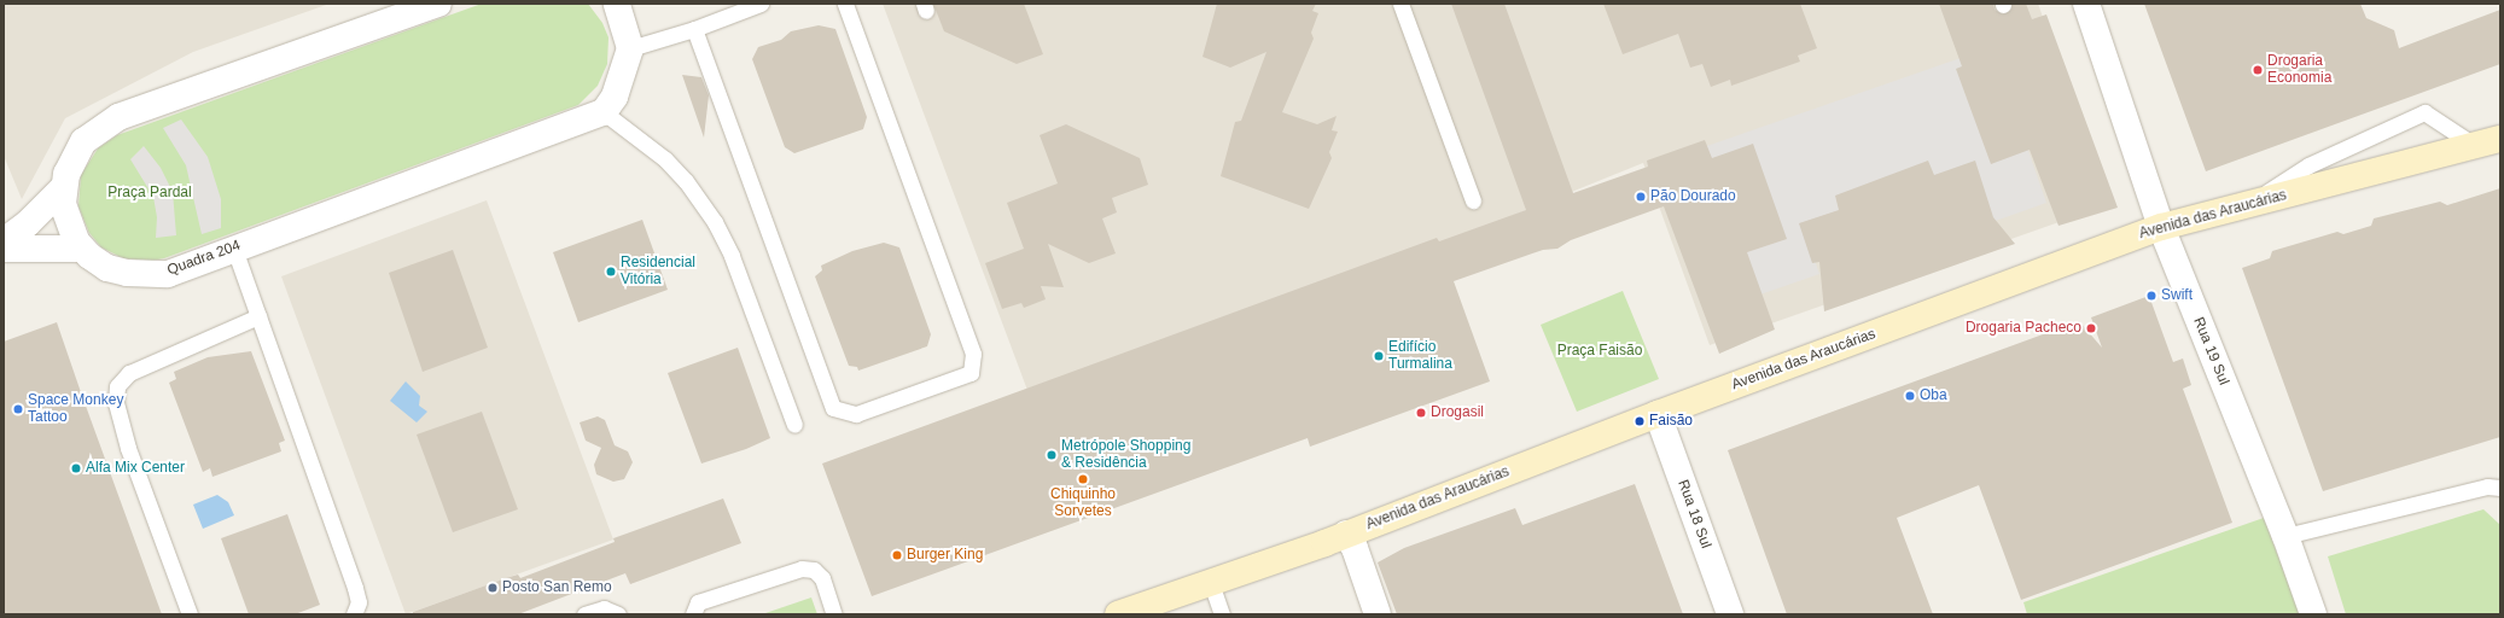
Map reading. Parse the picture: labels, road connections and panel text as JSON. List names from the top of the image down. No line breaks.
{"streets":{"main road":["Avenida das Araucárias"],"street":["Quadra 204","Rua 19 Sul","Rua 18 Sul"]},"crossings":[["Avenida das Araucárias","Rua 19 Sul"],["Avenida das Araucárias","Rua 18 Sul"]],"parks":["Praça Pardal","Praça Faisão"],"places":["Drogaria Economia","Pão Dourado","Residencial Vitória","Swift","Drogaria Pacheco","Edifício Turmalina","Oba","Space Monkey Tattoo","Drogasil","Faisão","Metrópole Shopping & Residência","Alfa Mix Center","Chiquinho Sorvetes","Burger King","Posto San Remo"]}
